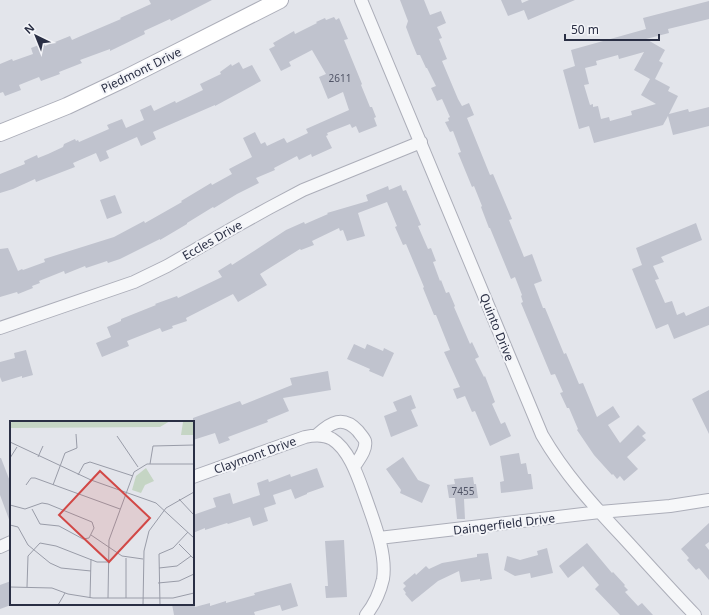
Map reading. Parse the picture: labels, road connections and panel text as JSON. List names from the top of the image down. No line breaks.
{"streets":{"street":["Piedmont Drive","Eccles Drive","Quinto Drive","Claymont Drive","Daingerfield Drive"]},"crossings":[["Eccles Drive","Quinto Drive"],["Quinto Drive","Daingerfield Drive"]],"house_numbers":["2611","7455"],"scale_bar":"50 m","north":"top left"}
